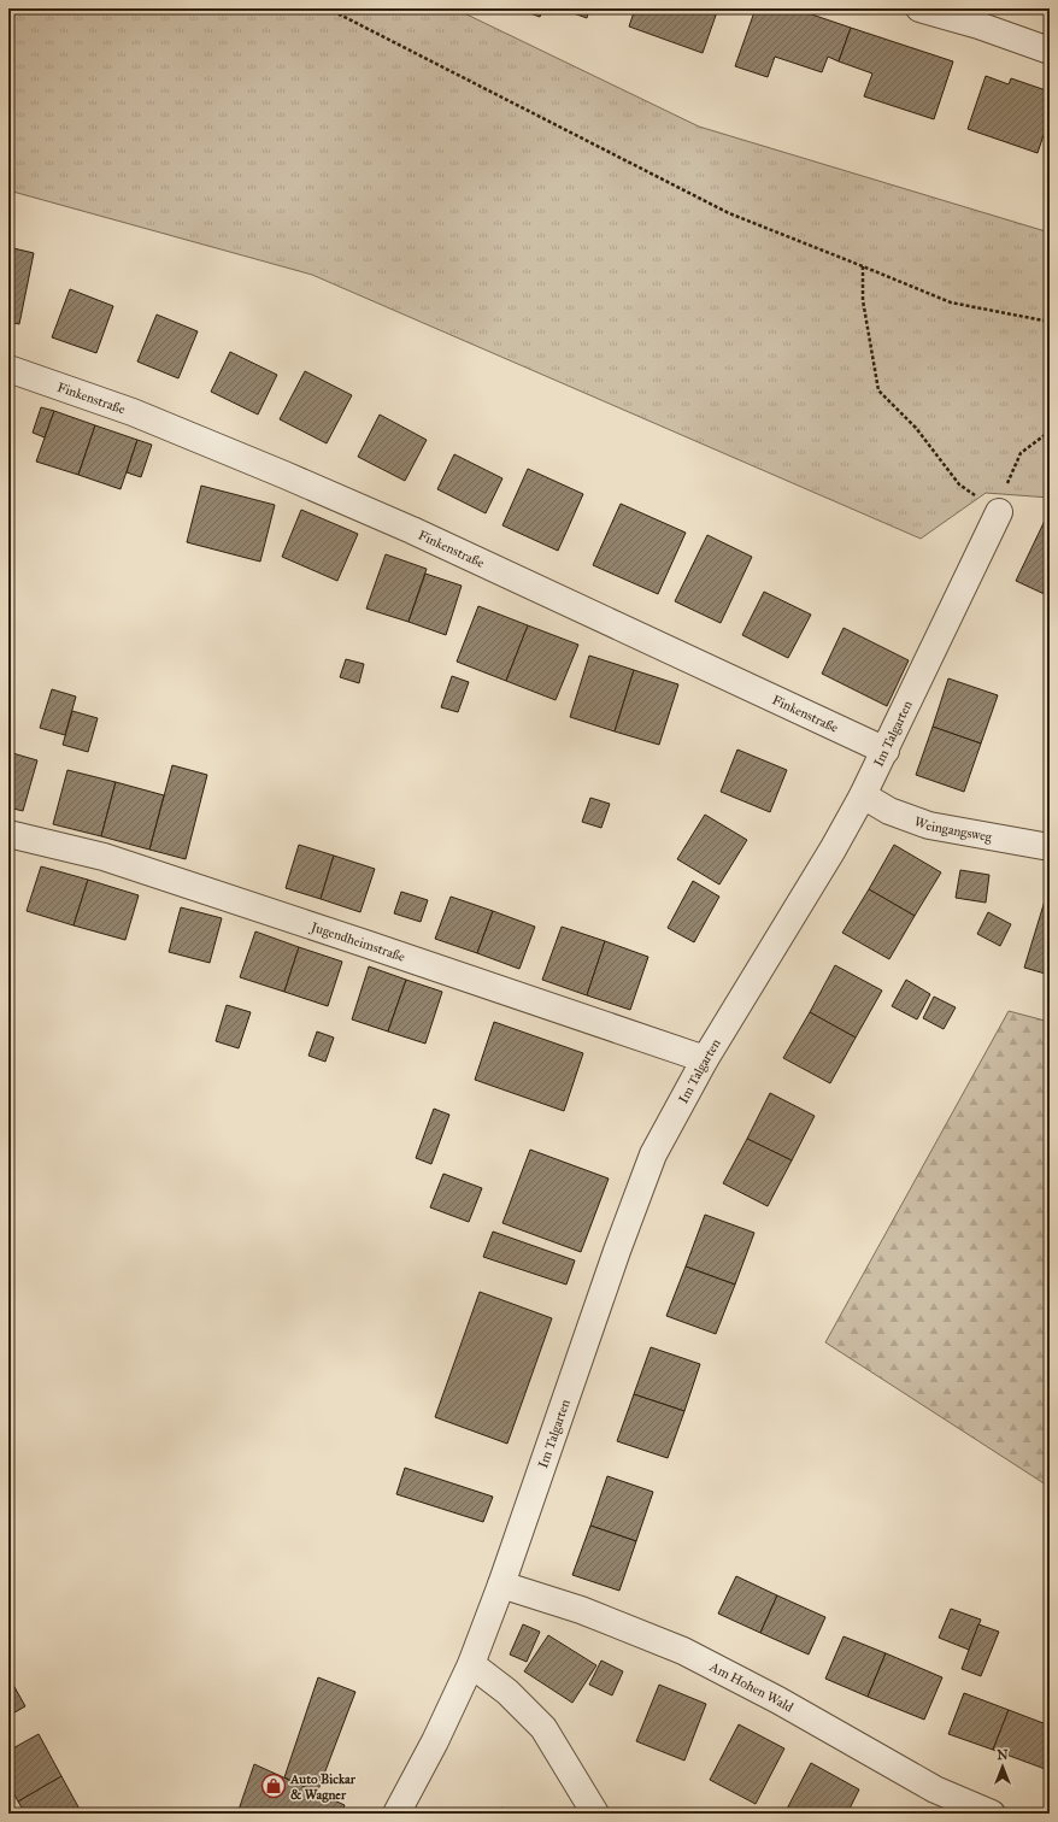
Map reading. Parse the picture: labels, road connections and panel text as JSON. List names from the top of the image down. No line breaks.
{"streets":{"street":["Finkenstraße","Im Talgarten","Weingangsweg","Jugendheimstraße","Am Hohen Wald"]},"crossings":[["Finkenstraße","Im Talgarten"],["Im Talgarten","Weingangsweg"],["Im Talgarten","Jugendheimstraße"],["Im Talgarten","Am Hohen Wald"]],"places":{"shop":["Auto Bickar & Wagner"]},"north":"top"}
